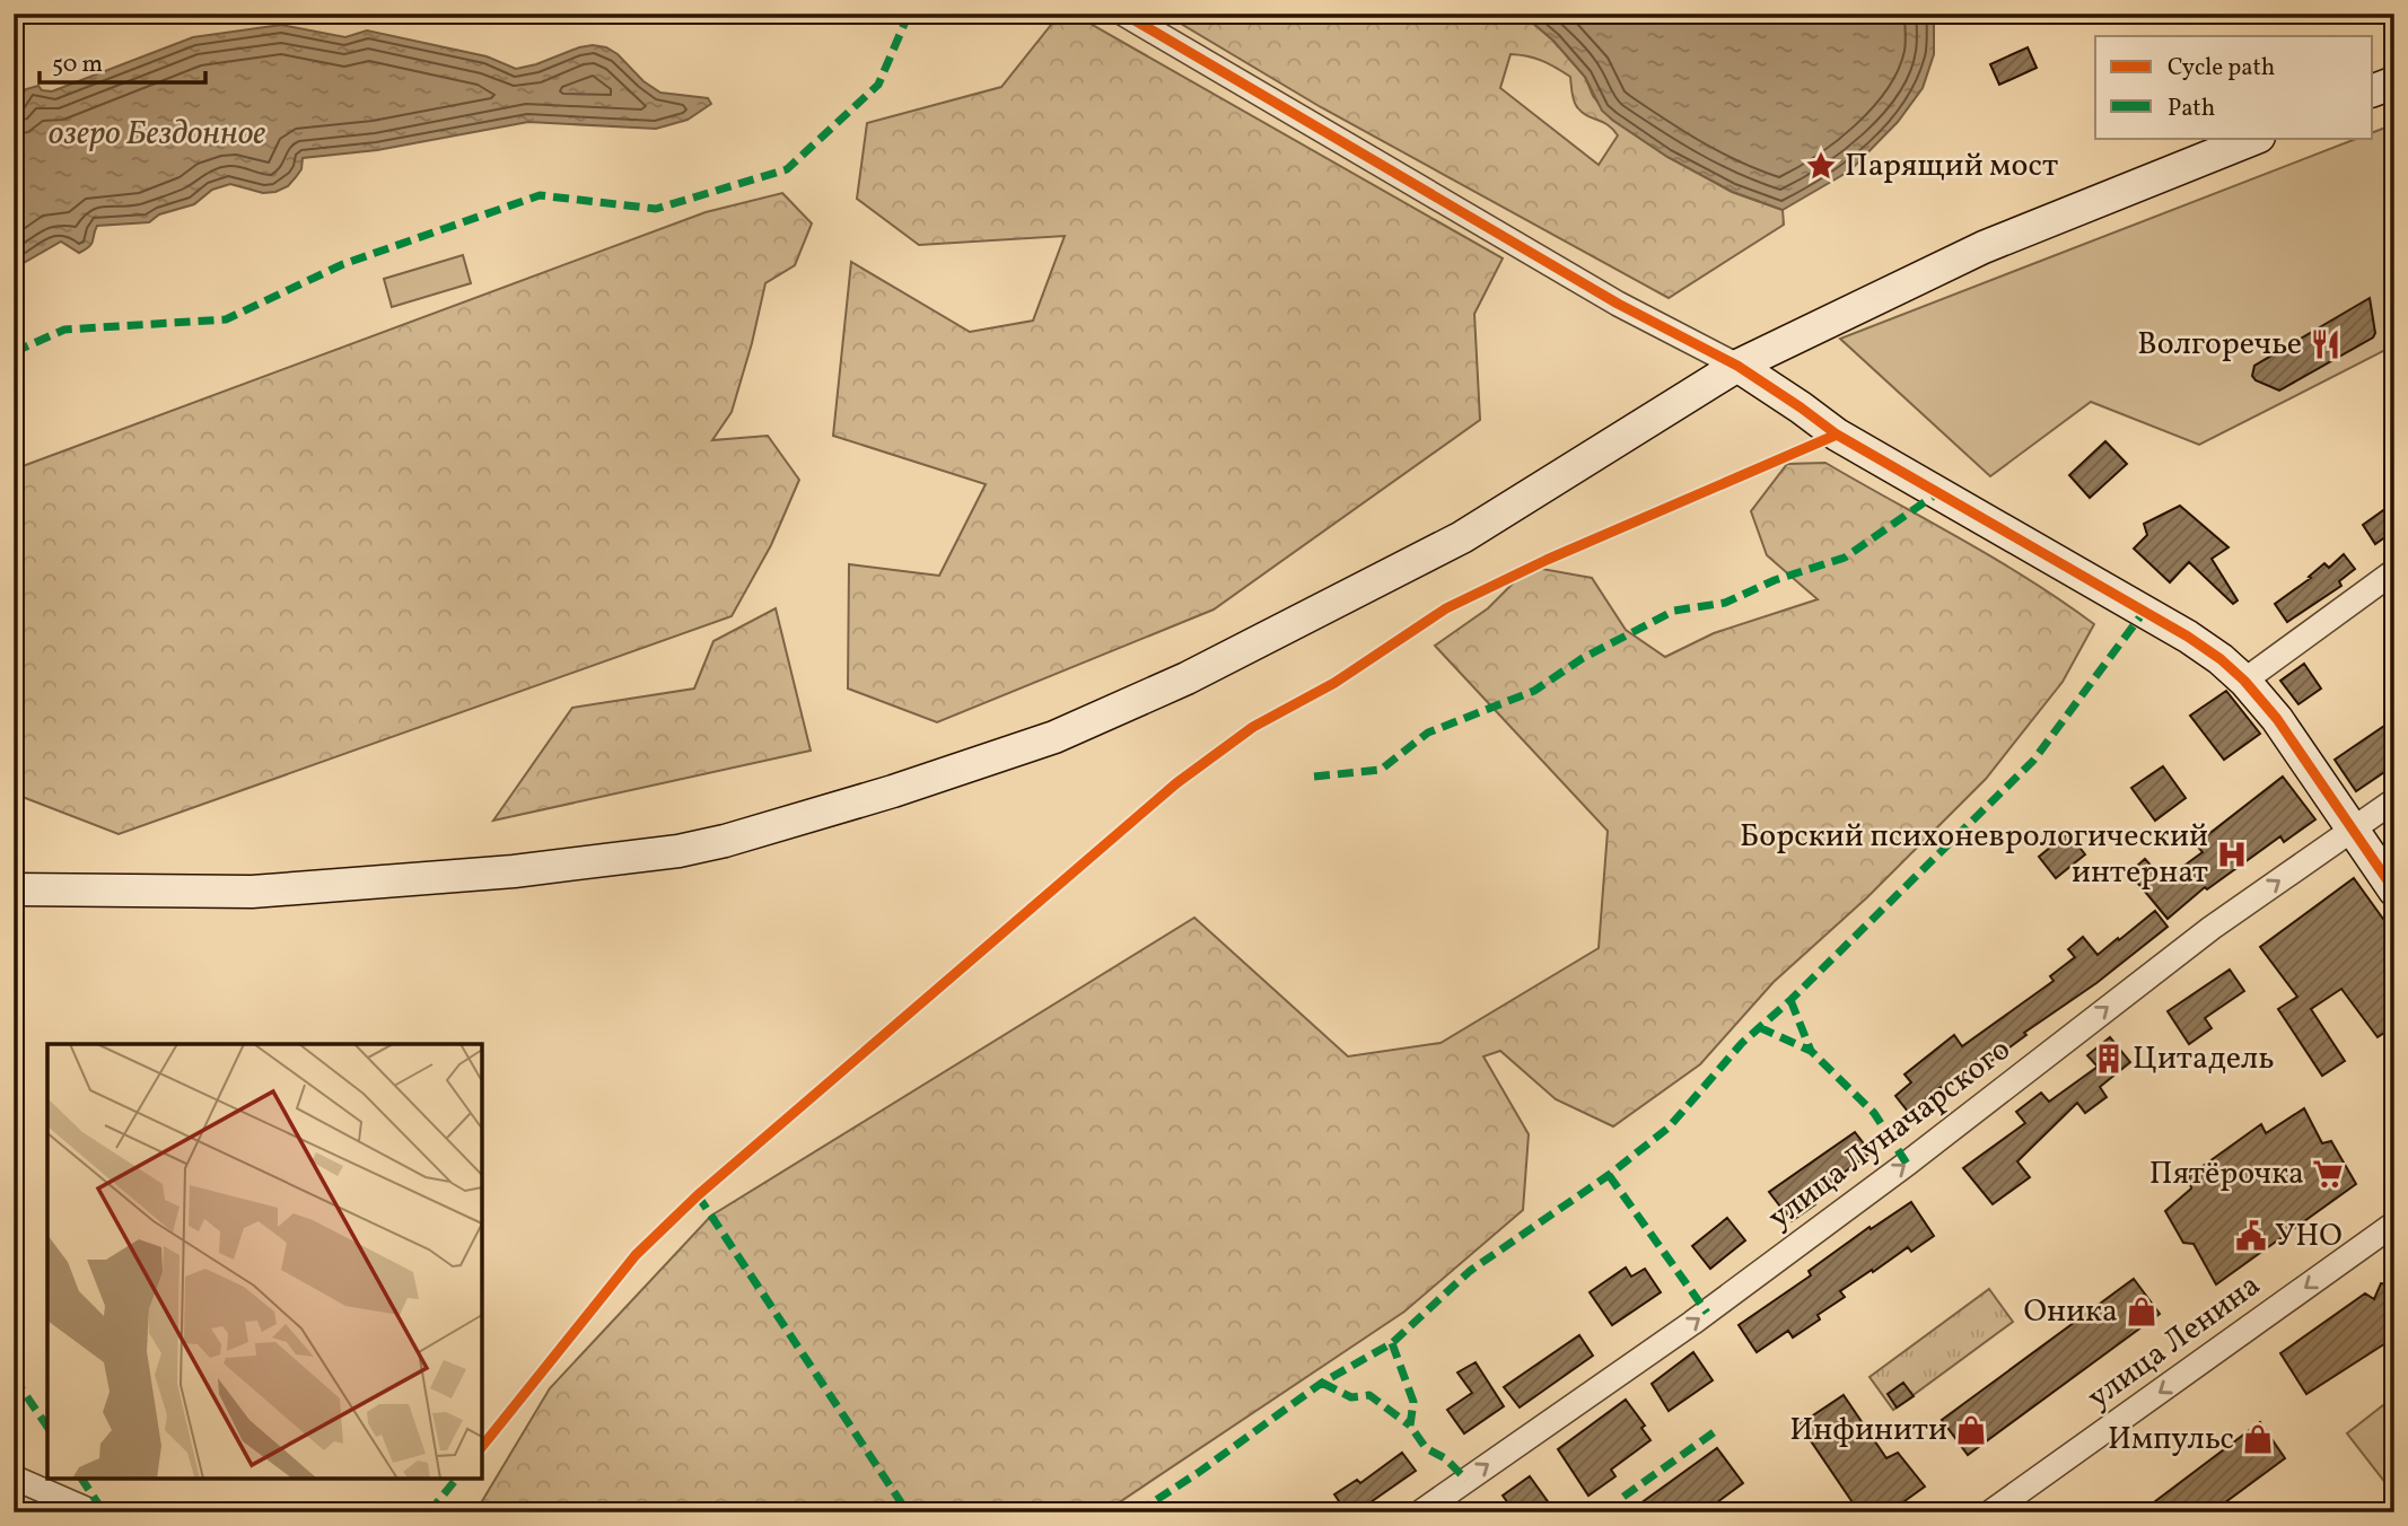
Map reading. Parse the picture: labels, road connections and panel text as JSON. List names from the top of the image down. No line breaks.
{"streets":{"street":["улица Луначарского","улица Ленина"]},"one_way":["улица Луначарского","улица Ленина"],"water":["озеро Бездонное"],"places":{"place":["Парящий мост"],"restaurant":["Волгоречье"],"hospital":["Борский психоневрологический интернат"],"building":["Цитадель"],"supermarket":["Пятёрочка"],"public building":["УНО"],"shop":["Оника","Инфинити","Импульс"]},"legend":["Cycle path","Path"],"scale_bar":"50 m"}
